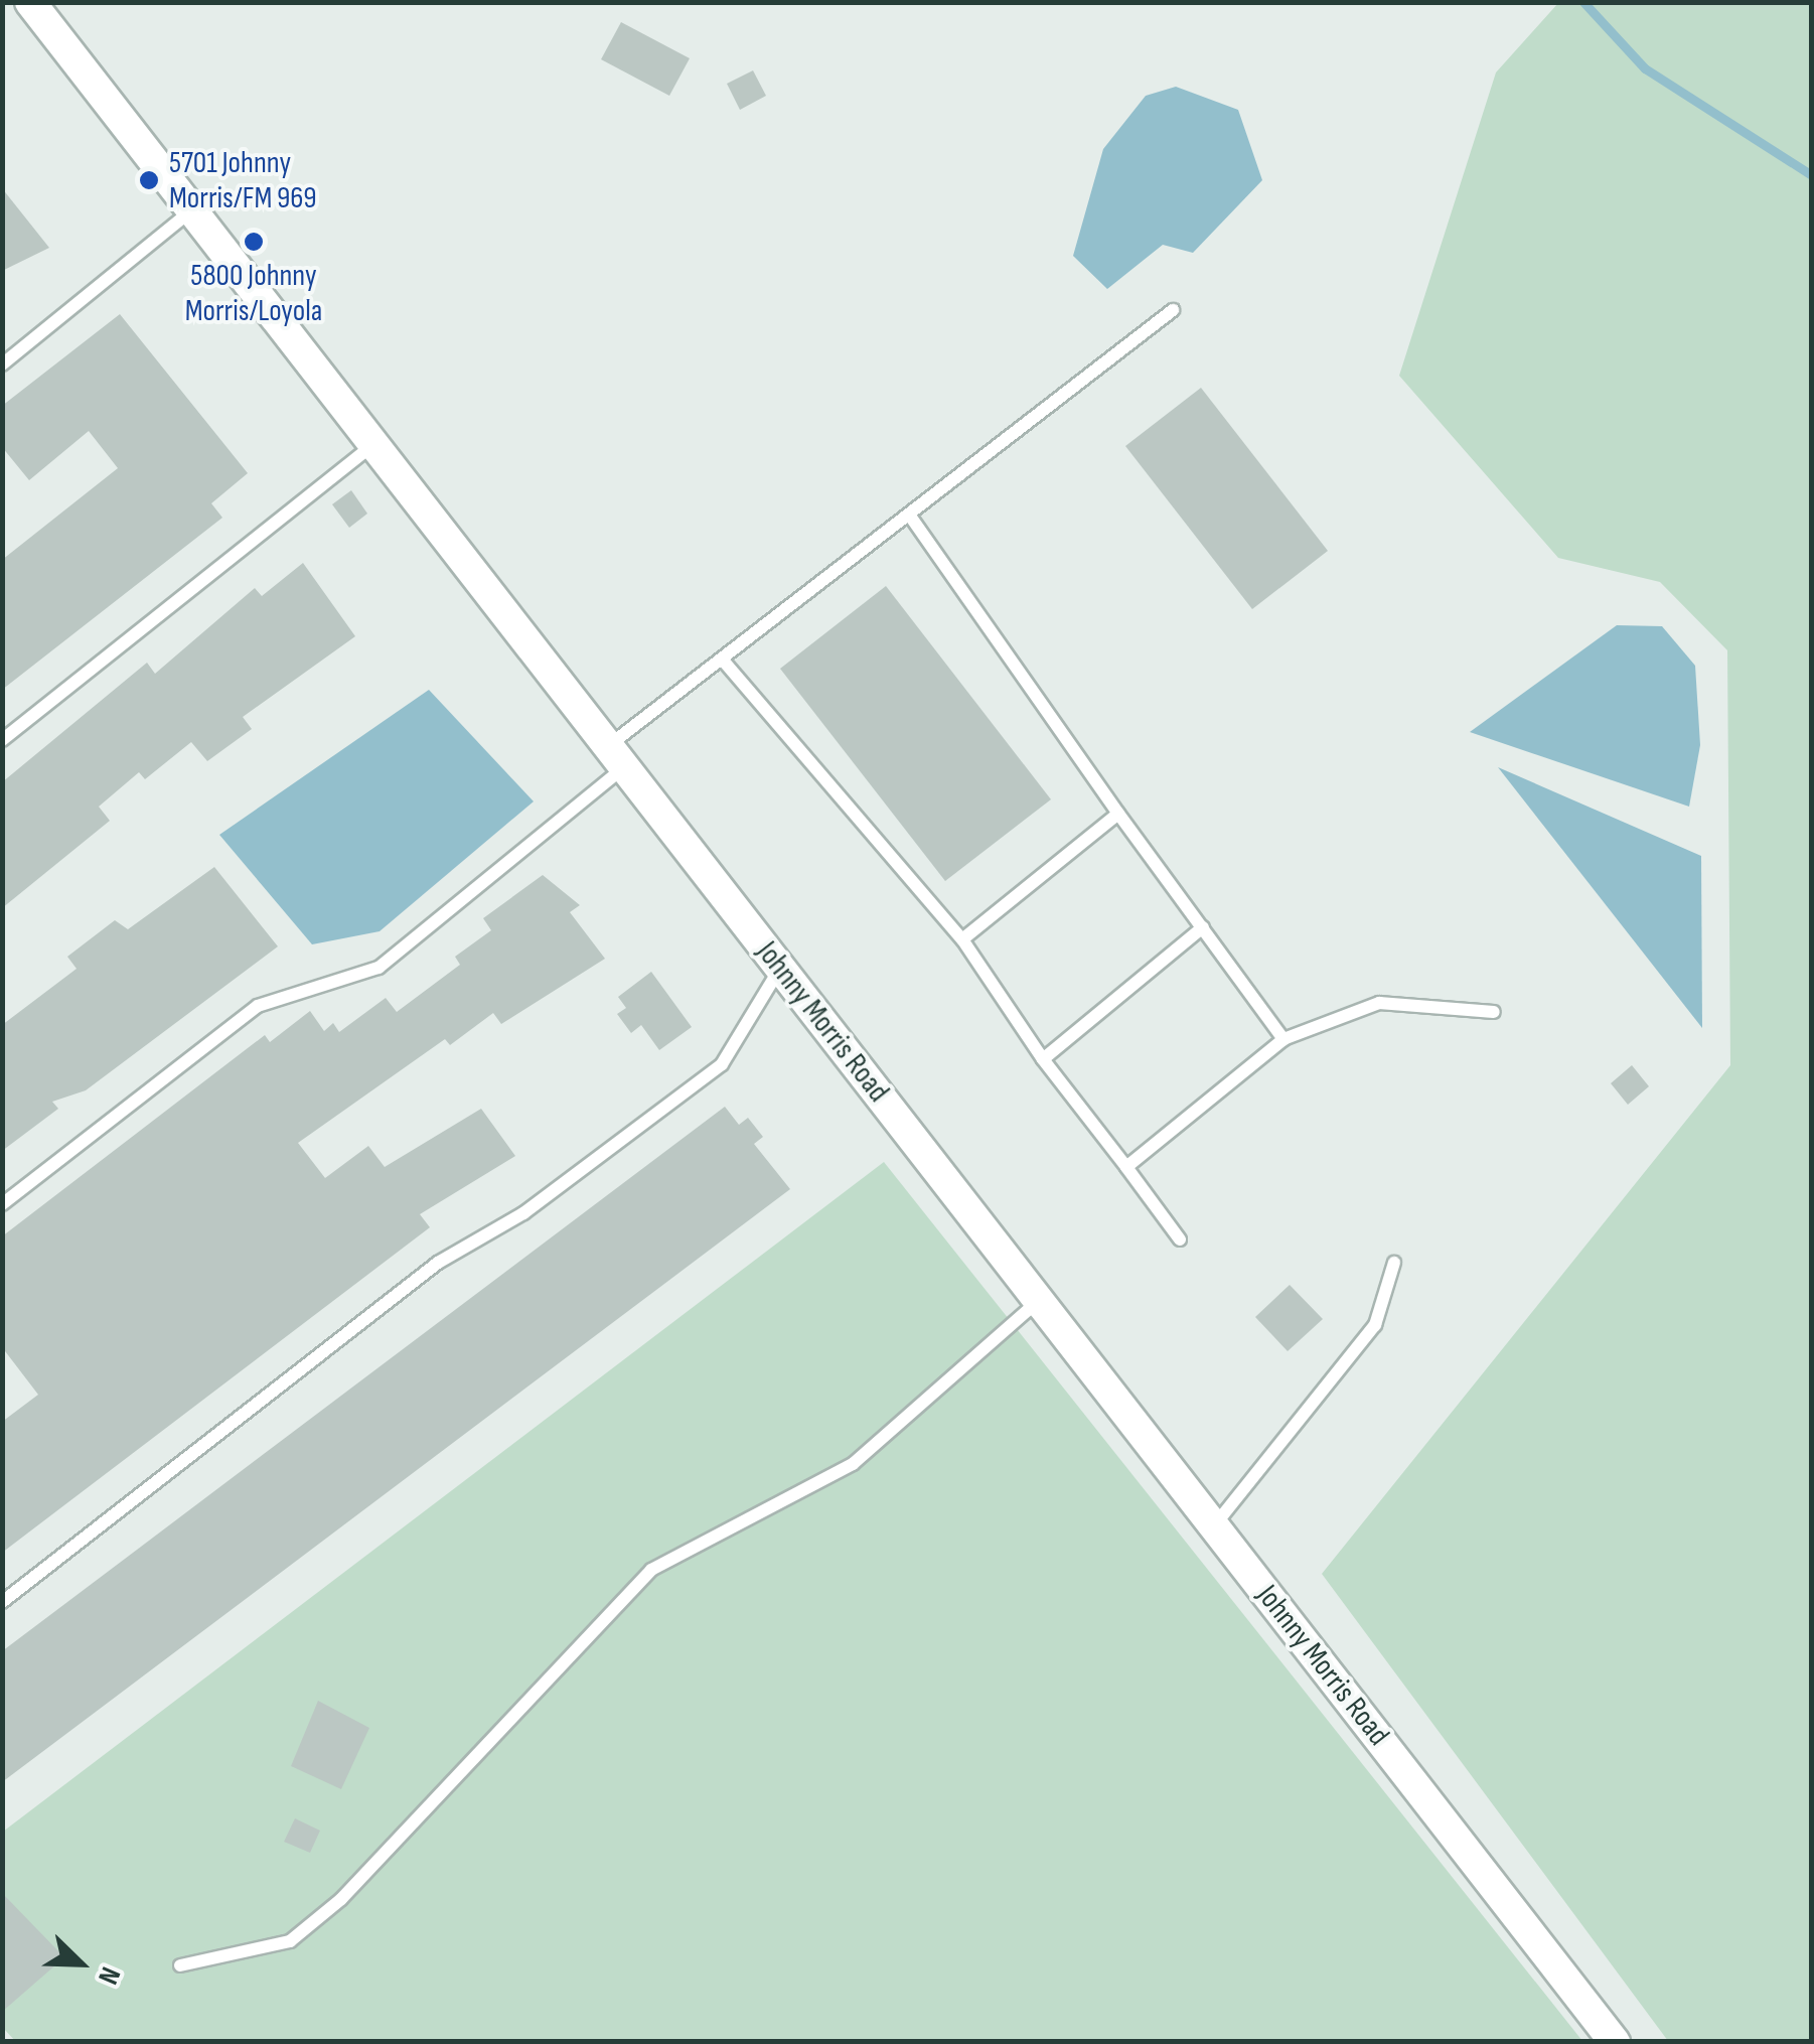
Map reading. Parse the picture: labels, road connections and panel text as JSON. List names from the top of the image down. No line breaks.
{"streets":{"street":["Johnny Morris Road"]},"places":["5701 Johnny Morris/FM 969","5800 Johnny Morris/Loyola"],"north":"bottom right"}
